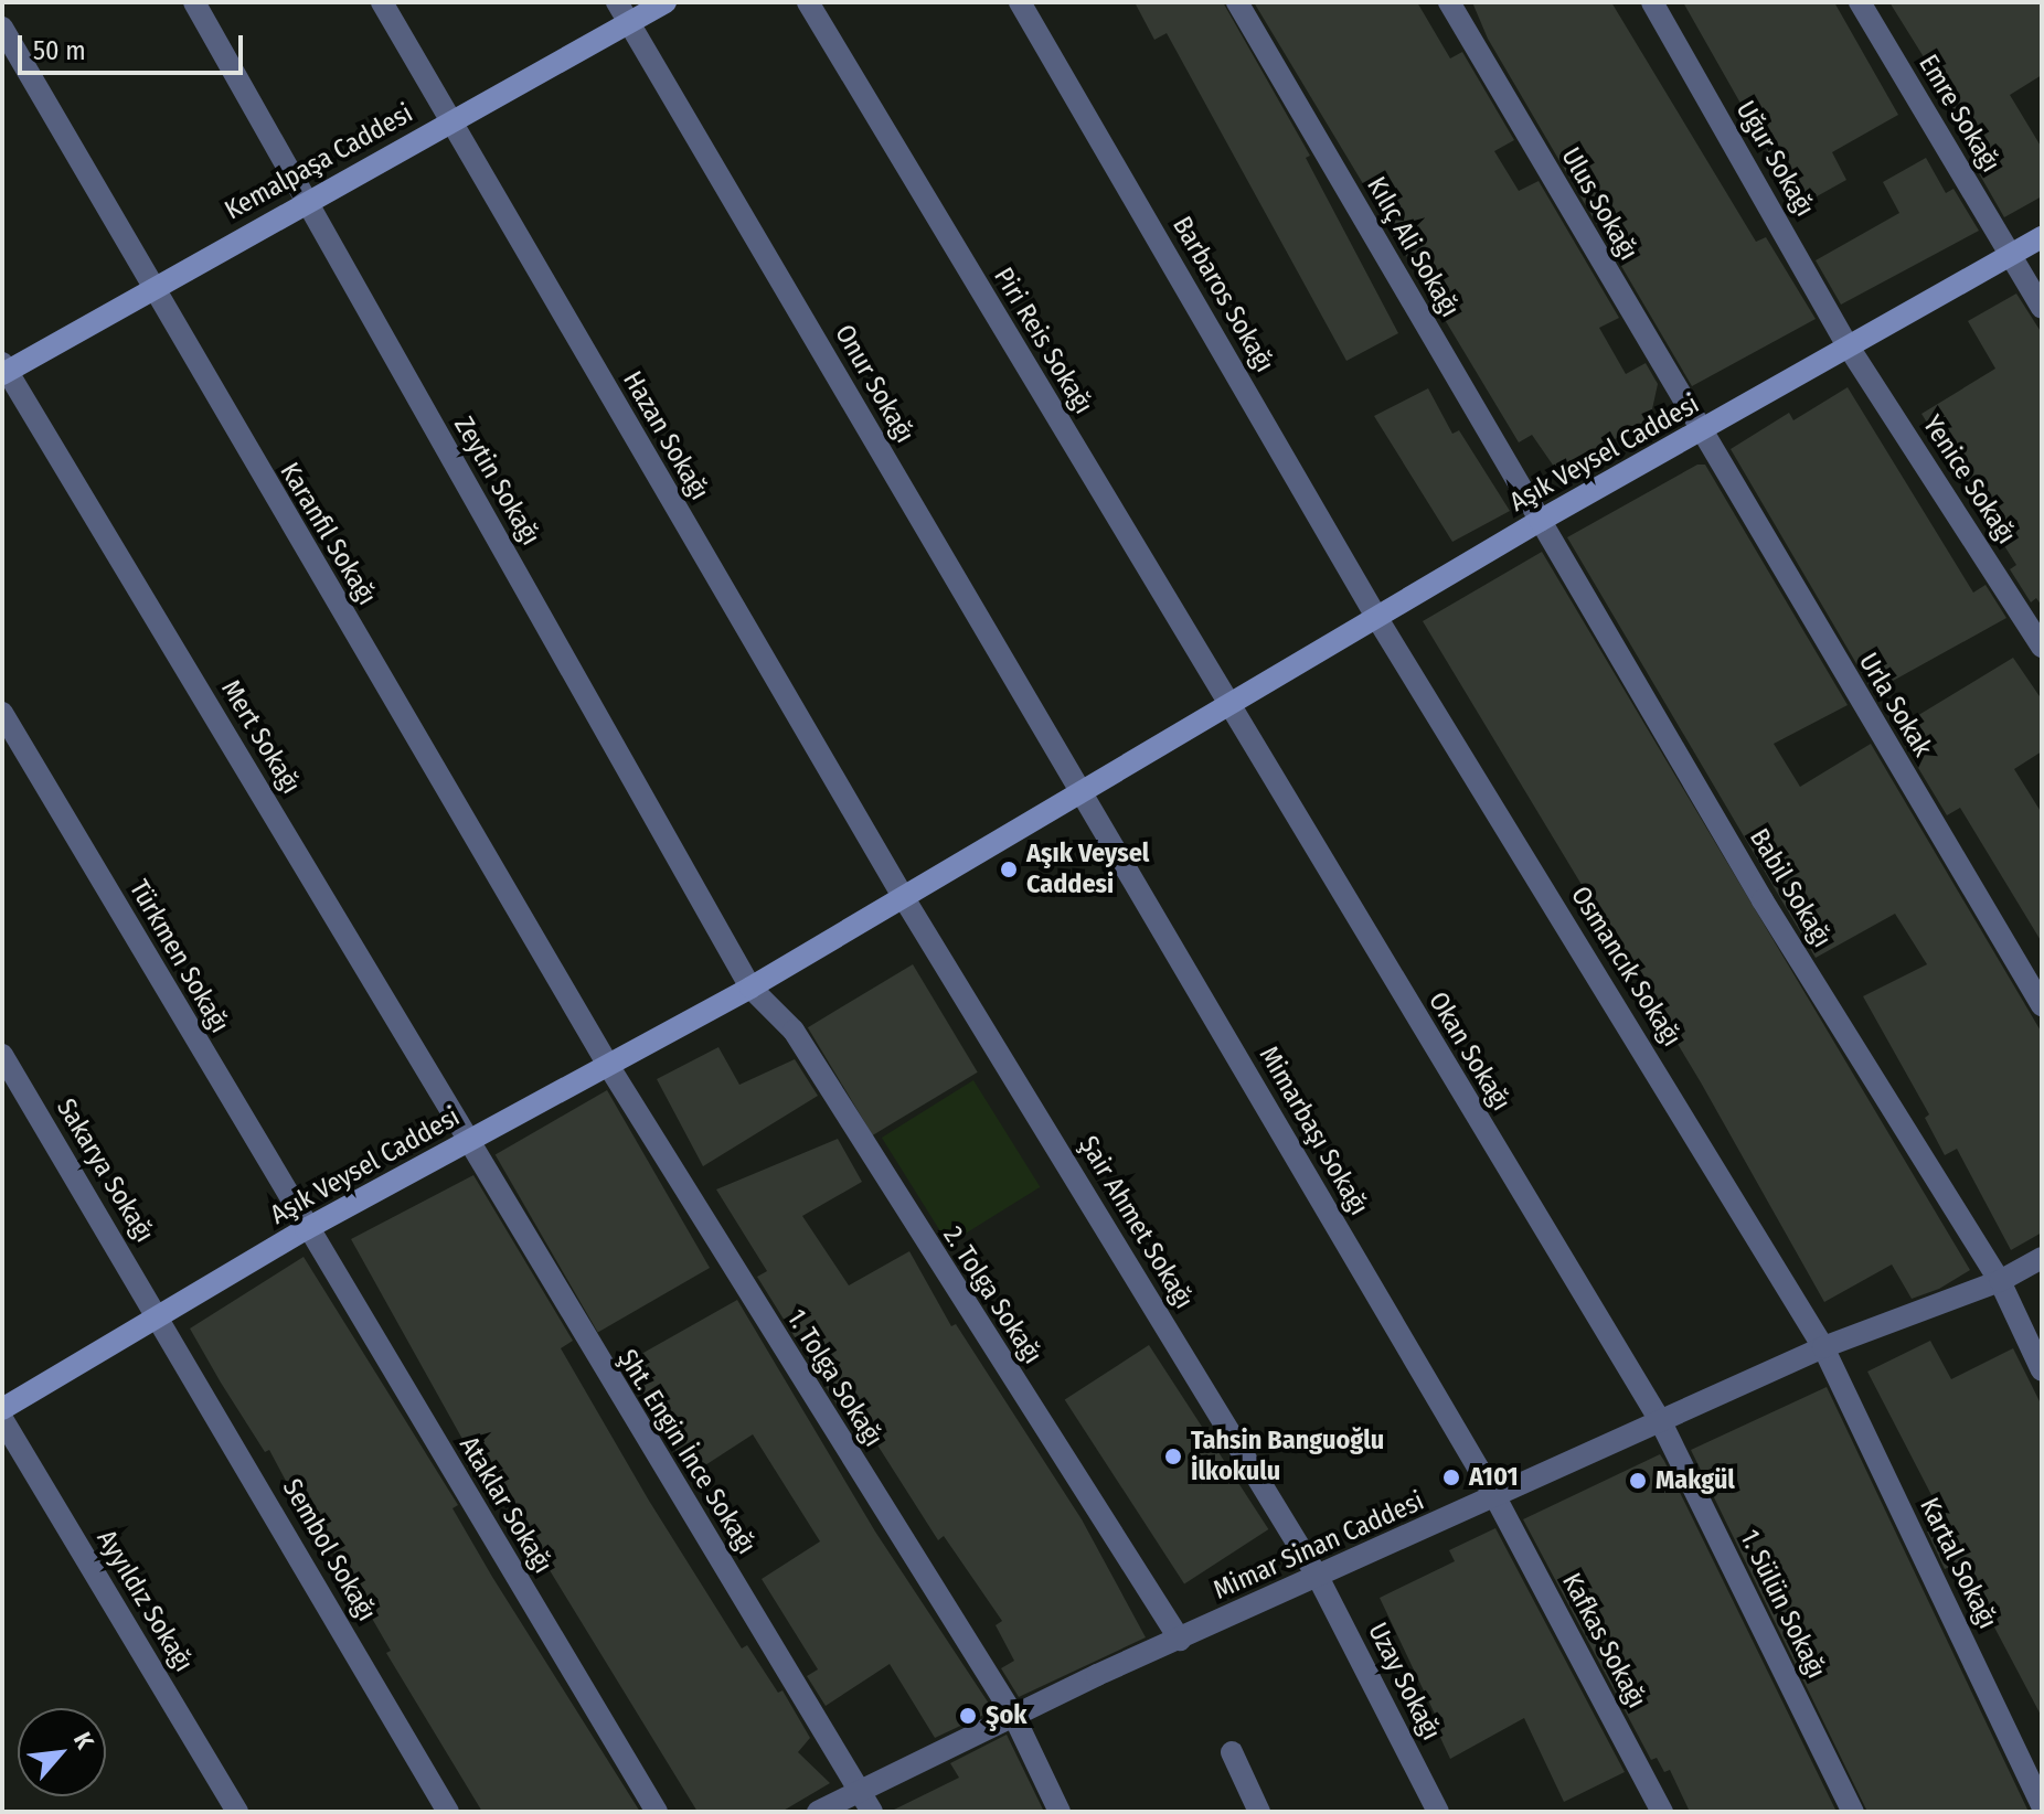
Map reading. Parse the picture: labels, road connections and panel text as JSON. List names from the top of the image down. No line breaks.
{"streets":{"main road":["Kemalpaşa Caddesi","Aşık Veysel Caddesi"],"street":["Emre Sokağı","Uğur Sokağı","Ulus Sokağı","Kılıç Ali Sokağı","Barbaros Sokağı","Piri Reis Sokağı","Onur Sokağı","Hazan Sokağı","Yenice Sokağı","Zeytin Sokağı","Karanfil Sokağı","Urla Sokak","Mert Sokağı","Babil Sokağı","Türkmen Sokağı","Osmancık Sokağı","Okan Sokağı","Mimarbaşı Sokağı","Sakarya Sokağı","Şair Ahmet Sokağı","2. Tolga Sokağı","1. Tolga Sokağı","Şht. Engin İnce Sokağı","Ataklar Sokağı","Mimar Sinan Caddesi","Sembol Sokağı","Kartal Sokağı","Ayyıldız Sokağı","1. Sülün Sokağı","Kafkas Sokağı","Uzay Sokağı"]},"crossings":[["Emre Sokağı","Aşık Veysel Caddesi"],["Uğur Sokağı","Aşık Veysel Caddesi"],["Uğur Sokağı","Yenice Sokağı"],["Kemalpaşa Caddesi","Onur Sokağı"],["Kemalpaşa Caddesi","Hazan Sokağı"],["Kemalpaşa Caddesi","Zeytin Sokağı"],["Kemalpaşa Caddesi","Karanfil Sokağı"],["Kemalpaşa Caddesi","Mert Sokağı"],["Ulus Sokağı","Aşık Veysel Caddesi"],["Ulus Sokağı","Urla Sokak"],["Kılıç Ali Sokağı","Aşık Veysel Caddesi"],["Kılıç Ali Sokağı","Babil Sokağı"],["Barbaros Sokağı","Aşık Veysel Caddesi"],["Barbaros Sokağı","Osmancık Sokağı"],["Piri Reis Sokağı","Aşık Veysel Caddesi"],["Piri Reis Sokağı","Okan Sokağı"],["Onur Sokağı","Aşık Veysel Caddesi"],["Onur Sokağı","Mimarbaşı Sokağı"],["Hazan Sokağı","Aşık Veysel Caddesi"],["Hazan Sokağı","Şair Ahmet Sokağı"],["Aşık Veysel Caddesi","Yenice Sokağı"],["Aşık Veysel Caddesi","Zeytin Sokağı"],["Aşık Veysel Caddesi","Karanfil Sokağı"],["Aşık Veysel Caddesi","Urla Sokak"],["Aşık Veysel Caddesi","Mert Sokağı"],["Aşık Veysel Caddesi","Babil Sokağı"],["Aşık Veysel Caddesi","Türkmen Sokağı"],["Aşık Veysel Caddesi","Osmancık Sokağı"],["Aşık Veysel Caddesi","Okan Sokağı"],["Aşık Veysel Caddesi","Mimarbaşı Sokağı"],["Aşık Veysel Caddesi","Sakarya Sokağı"],["Aşık Veysel Caddesi","Şair Ahmet Sokağı"],["Aşık Veysel Caddesi","2. Tolga Sokağı"],["Aşık Veysel Caddesi","1. Tolga Sokağı"],["Aşık Veysel Caddesi","Şht. Engin İnce Sokağı"],["Aşık Veysel Caddesi","Ataklar Sokağı"],["Aşık Veysel Caddesi","Sembol Sokağı"],["Zeytin Sokağı","2. Tolga Sokağı"],["Karanfil Sokağı","1. Tolga Sokağı"],["Mert Sokağı","Şht. Engin İnce Sokağı"],["Babil Sokağı","Mimar Sinan Caddesi"],["Türkmen Sokağı","Ataklar Sokağı"],["Osmancık Sokağı","Mimar Sinan Caddesi"],["Osmancık Sokağı","Kartal Sokağı"],["Okan Sokağı","Mimar Sinan Caddesi"],["Okan Sokağı","1. Sülün Sokağı"],["Mimarbaşı Sokağı","Mimar Sinan Caddesi"],["Mimarbaşı Sokağı","Kafkas Sokağı"],["Sakarya Sokağı","Sembol Sokağı"],["Şair Ahmet Sokağı","Mimar Sinan Caddesi"],["Şair Ahmet Sokağı","Uzay Sokağı"],["2. Tolga Sokağı","Mimar Sinan Caddesi"],["1. Tolga Sokağı","Mimar Sinan Caddesi"],["Şht. Engin İnce Sokağı","Mimar Sinan Caddesi"],["Mimar Sinan Caddesi","Kartal Sokağı"],["Mimar Sinan Caddesi","1. Sülün Sokağı"],["Mimar Sinan Caddesi","Kafkas Sokağı"],["Mimar Sinan Caddesi","Uzay Sokağı"]],"places":["Aşık Veysel Caddesi","Tahsin Banguoğlu İlkokulu","A101","Makgül","Şok"],"scale_bar":"50 m","north":"top right"}
